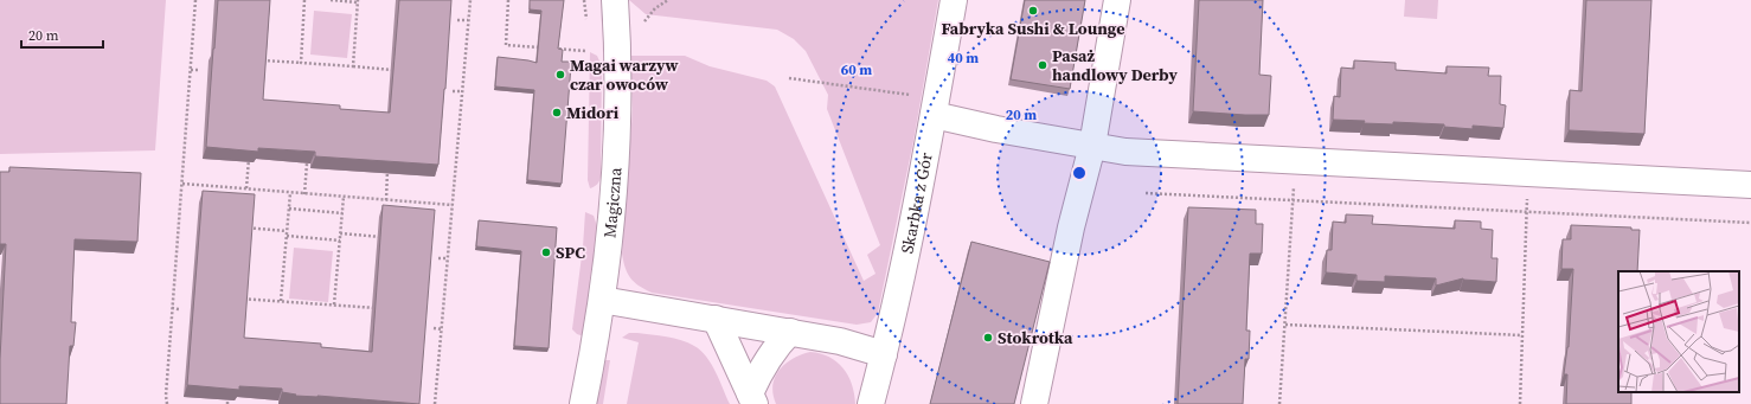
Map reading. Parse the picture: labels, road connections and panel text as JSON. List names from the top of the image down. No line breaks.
{"streets":{"street":["Magiczna","Skarbka z Gór"]},"places":["Fabryka Sushi & Lounge","Pasaż handlowy Derby","Magai warzyw czar owoców","Midori","SPC","Stokrotka"],"scale_bar":"20 m","rings":["40 m","60 m","20 m"]}
